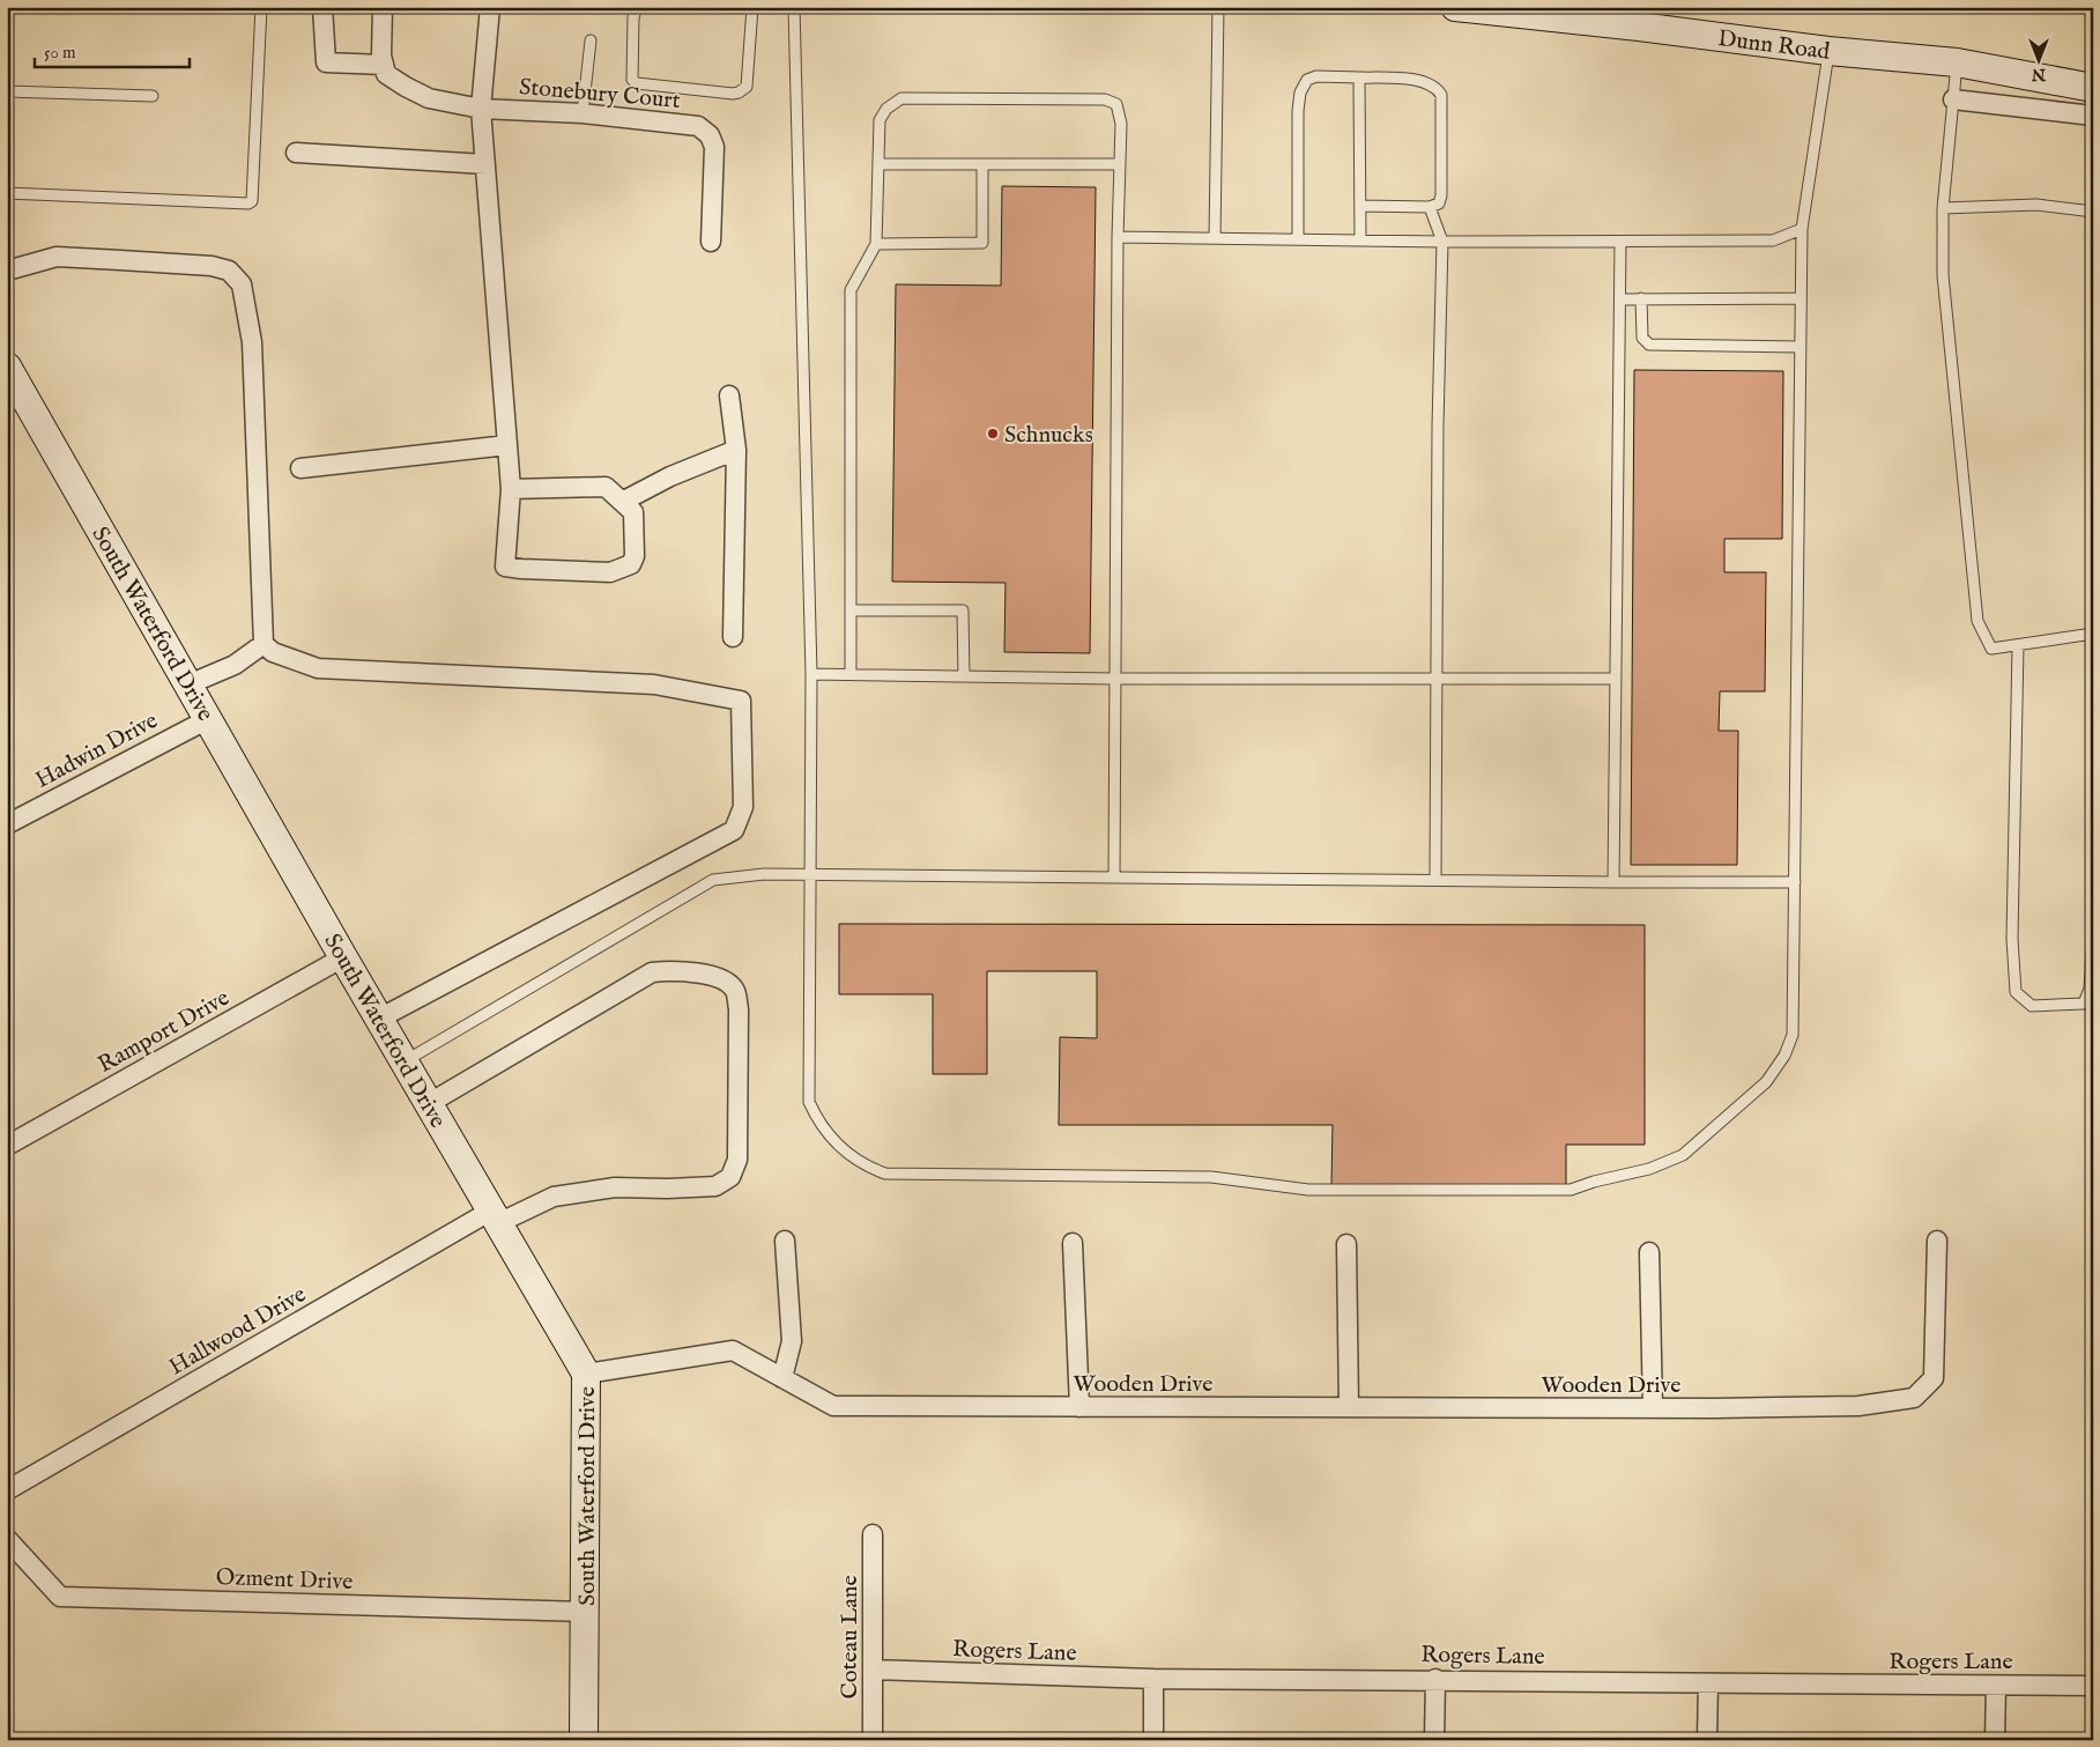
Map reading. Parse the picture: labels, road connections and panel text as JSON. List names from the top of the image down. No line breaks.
{"streets":{"street":["Dunn Road","Stonebury Court","South Waterford Drive","Hadwin Drive","Ramport Drive","Hallwood Drive","Wooden Drive","Ozment Drive","Coteau Lane","Rogers Lane"]},"crossings":[["South Waterford Drive","Hadwin Drive"],["South Waterford Drive","Ramport Drive"],["South Waterford Drive","Hallwood Drive"],["South Waterford Drive","Wooden Drive"],["South Waterford Drive","Ozment Drive"],["Coteau Lane","Rogers Lane"]],"places":["Schnucks"],"scale_bar":"50 m","north":"bottom"}
